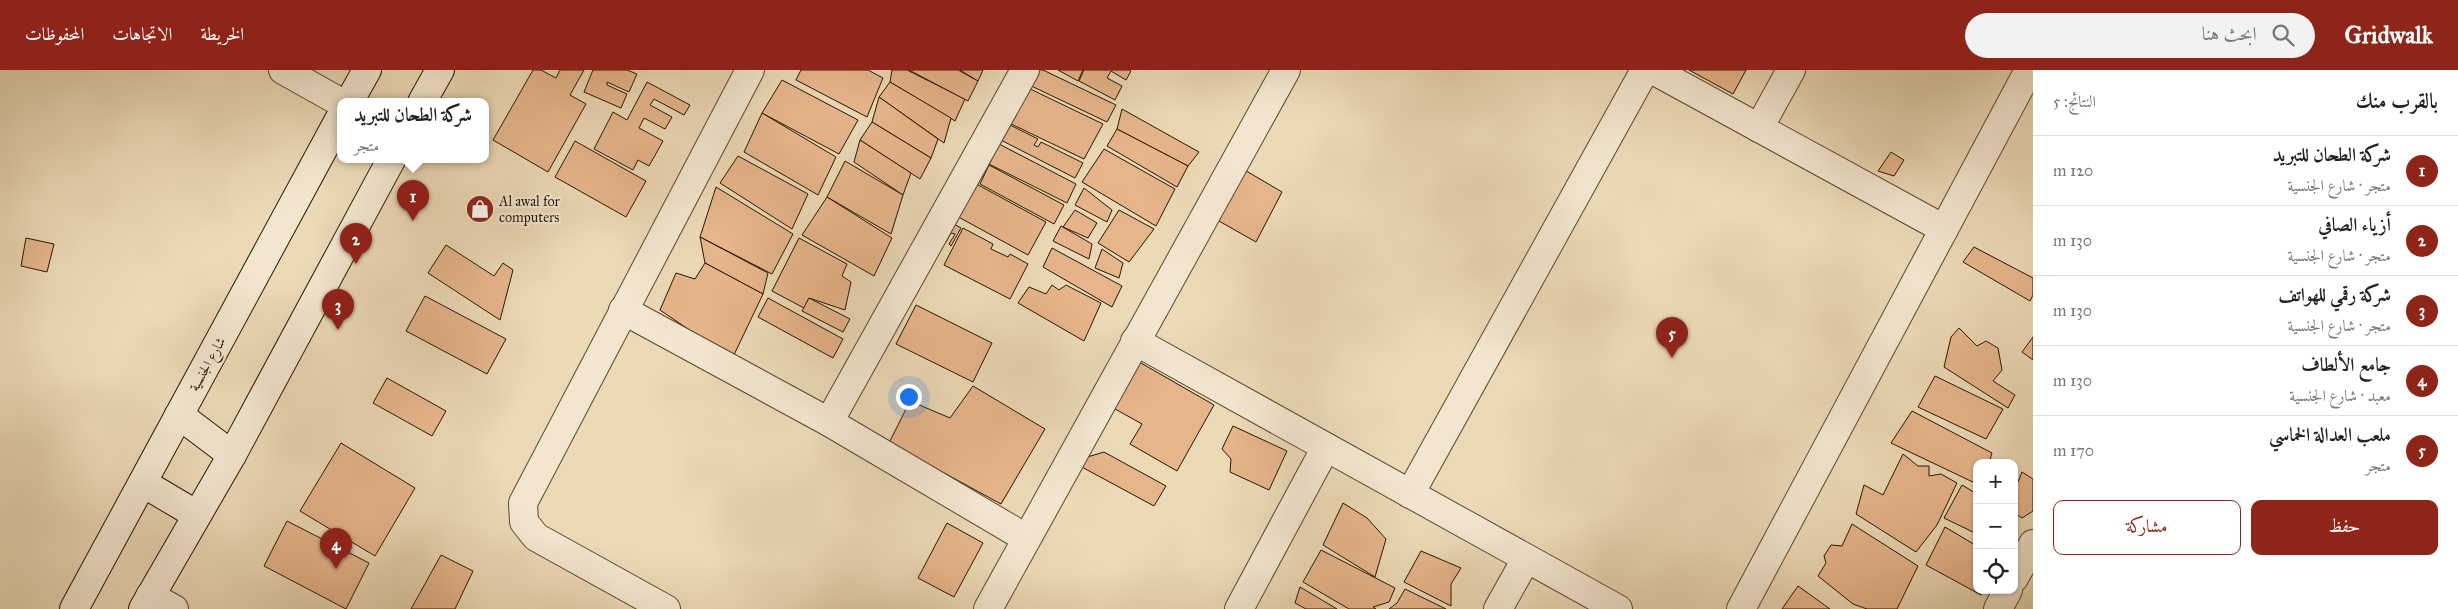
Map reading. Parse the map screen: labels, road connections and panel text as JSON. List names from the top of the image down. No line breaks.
{"streets":{"street":["شارع الجنسية"]},"places":{"shop":["Al awal for computers"]},"page":{"header":"Gridwalk","search":"ابحث هنا","nav":["الخريطة","الاتجاهات","المحفوظات"],"heading":["بالقرب منك","النتائج: 5"],"popup":["شركة الطحان للتبريد","متجر"],"list":[{"mark":"1","name":"شركة الطحان للتبريد","note":"متجر · شارع الجنسية","value":"120 m"},{"mark":"2","name":"أزياء الصافي","note":"متجر · شارع الجنسية","value":"130 m"},{"mark":"3","name":"شركة رقمي للهواتف","note":"متجر · شارع الجنسية","value":"130 m"},{"mark":"4","name":"جامع الألطاف","note":"معبد · شارع الجنسية","value":"130 m"},{"mark":"5","name":"ملعب العدالة الخماسي","note":"متجر","value":"170 m"}],"pins":["1","2","3","5","4"],"map_buttons":["+","−"],"buttons":["حفظ","مشاركة"]}}
